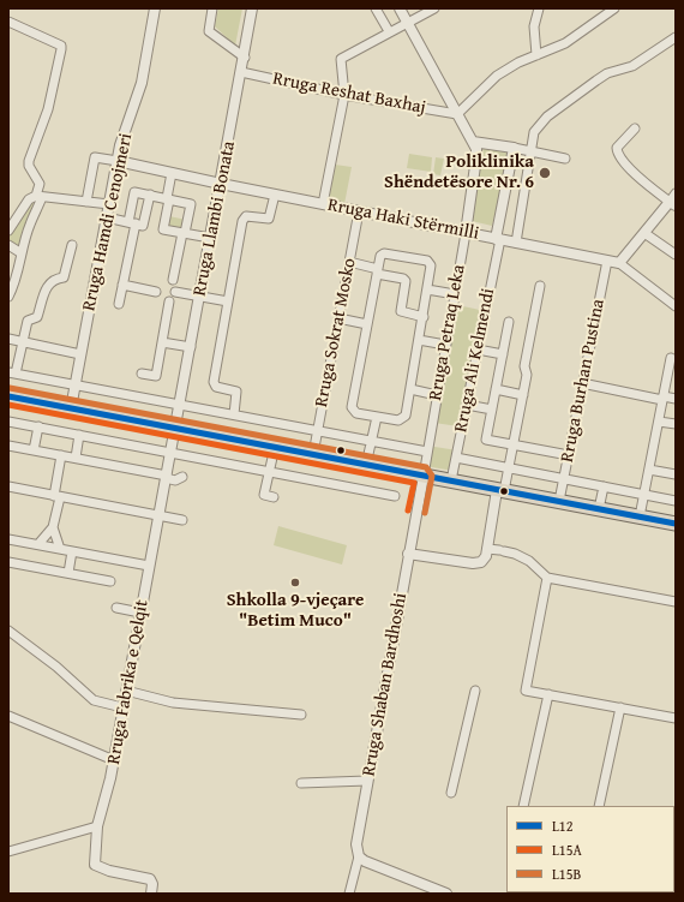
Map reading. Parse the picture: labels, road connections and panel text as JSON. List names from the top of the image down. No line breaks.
{"streets":{"street":["Rruga Reshat Baxhaj","Rruga Llambi Bonata","Rruga Haki Stërmilli","Rruga Hamdi Cenojmeri","Rruga Sokrat Mosko","Rruga Petraq Leka","Rruga Ali Kelmendi","Rruga Burhan Pustina","Rruga Fabrika e Qelqit","Rruga Shaban Bardhoshi"]},"crossings":[["Rruga Reshat Baxhaj","Rruga Llambi Bonata"],["Rruga Reshat Baxhaj","Rruga Petraq Leka"],["Rruga Llambi Bonata","Rruga Haki Stërmilli"],["Rruga Llambi Bonata","Rruga Fabrika e Qelqit"],["Rruga Haki Stërmilli","Rruga Hamdi Cenojmeri"],["Rruga Haki Stërmilli","Rruga Sokrat Mosko"],["Rruga Haki Stërmilli","Rruga Petraq Leka"],["Rruga Haki Stërmilli","Rruga Ali Kelmendi"],["Rruga Haki Stërmilli","Rruga Burhan Pustina"],["Rruga Petraq Leka","Rruga Shaban Bardhoshi"]],"places":["Poliklinika Shëndetësore Nr. 6","Shkolla 9-vjeçare \"Betim Muco\""],"lines":["transit line L15B","transit line L12","transit line L15A"],"legend":["L12","L15A","L15B"]}
